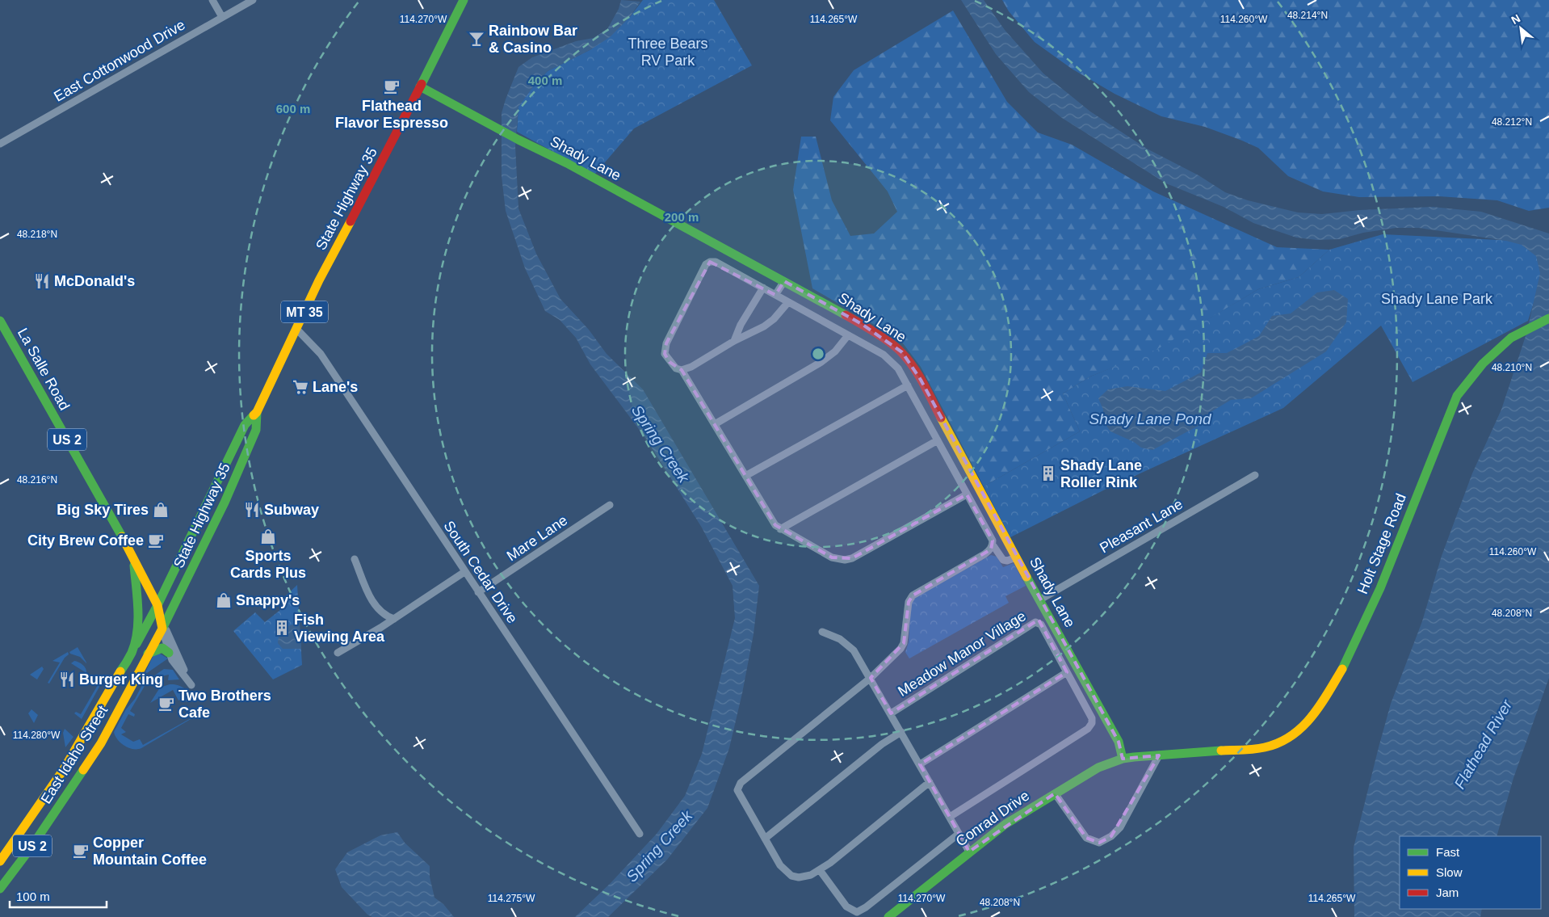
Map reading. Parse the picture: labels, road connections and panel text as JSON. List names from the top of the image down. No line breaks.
{"streets":{"main road":["Shady Lane","State Highway 35","MT 35","La Salle Road","US 2","Holt Stage Road","East Idaho Street","Conrad Drive"],"street":["East Cottonwood Drive","Pleasant Lane","Mare Lane","South Cedar Drive","Meadow Manor Village"]},"crossings":[["Shady Lane","State Highway 35"],["Shady Lane","Pleasant Lane"],["Shady Lane","Conrad Drive"],["State Highway 35","US 2"],["State Highway 35","South Cedar Drive"],["State Highway 35","East Idaho Street"],["La Salle Road","US 2"],["US 2","East Idaho Street"],["Mare Lane","South Cedar Drive"],["Meadow Manor Village","Conrad Drive"]],"water":["Shady Lane Pond","Spring Creek","Flathead River"],"parks":["Three Bears RV Park","Shady Lane Park"],"places":{"bar":["Rainbow Bar & Casino"],"cafe":["Flathead Flavor Espresso","City Brew Coffee","Two Brothers Cafe","Copper Mountain Coffee"],"restaurant":["McDonald's","Subway","Burger King"],"supermarket":["Lane's"],"building":["Shady Lane Roller Rink","Fish Viewing Area"],"shop":["Big Sky Tires","Sports Cards Plus","Snappy's"]},"legend":["Fast","Slow","Jam"],"scale_bar":"100 m","north":"top left","coordinates":["48.214°N","114.270°W","114.265°W","114.260°W","48.212°N","48.218°N","48.210°N","48.216°N","48.208°N","114.280°W","114.275°W"],"rings":["400 m","600 m","200 m"]}
